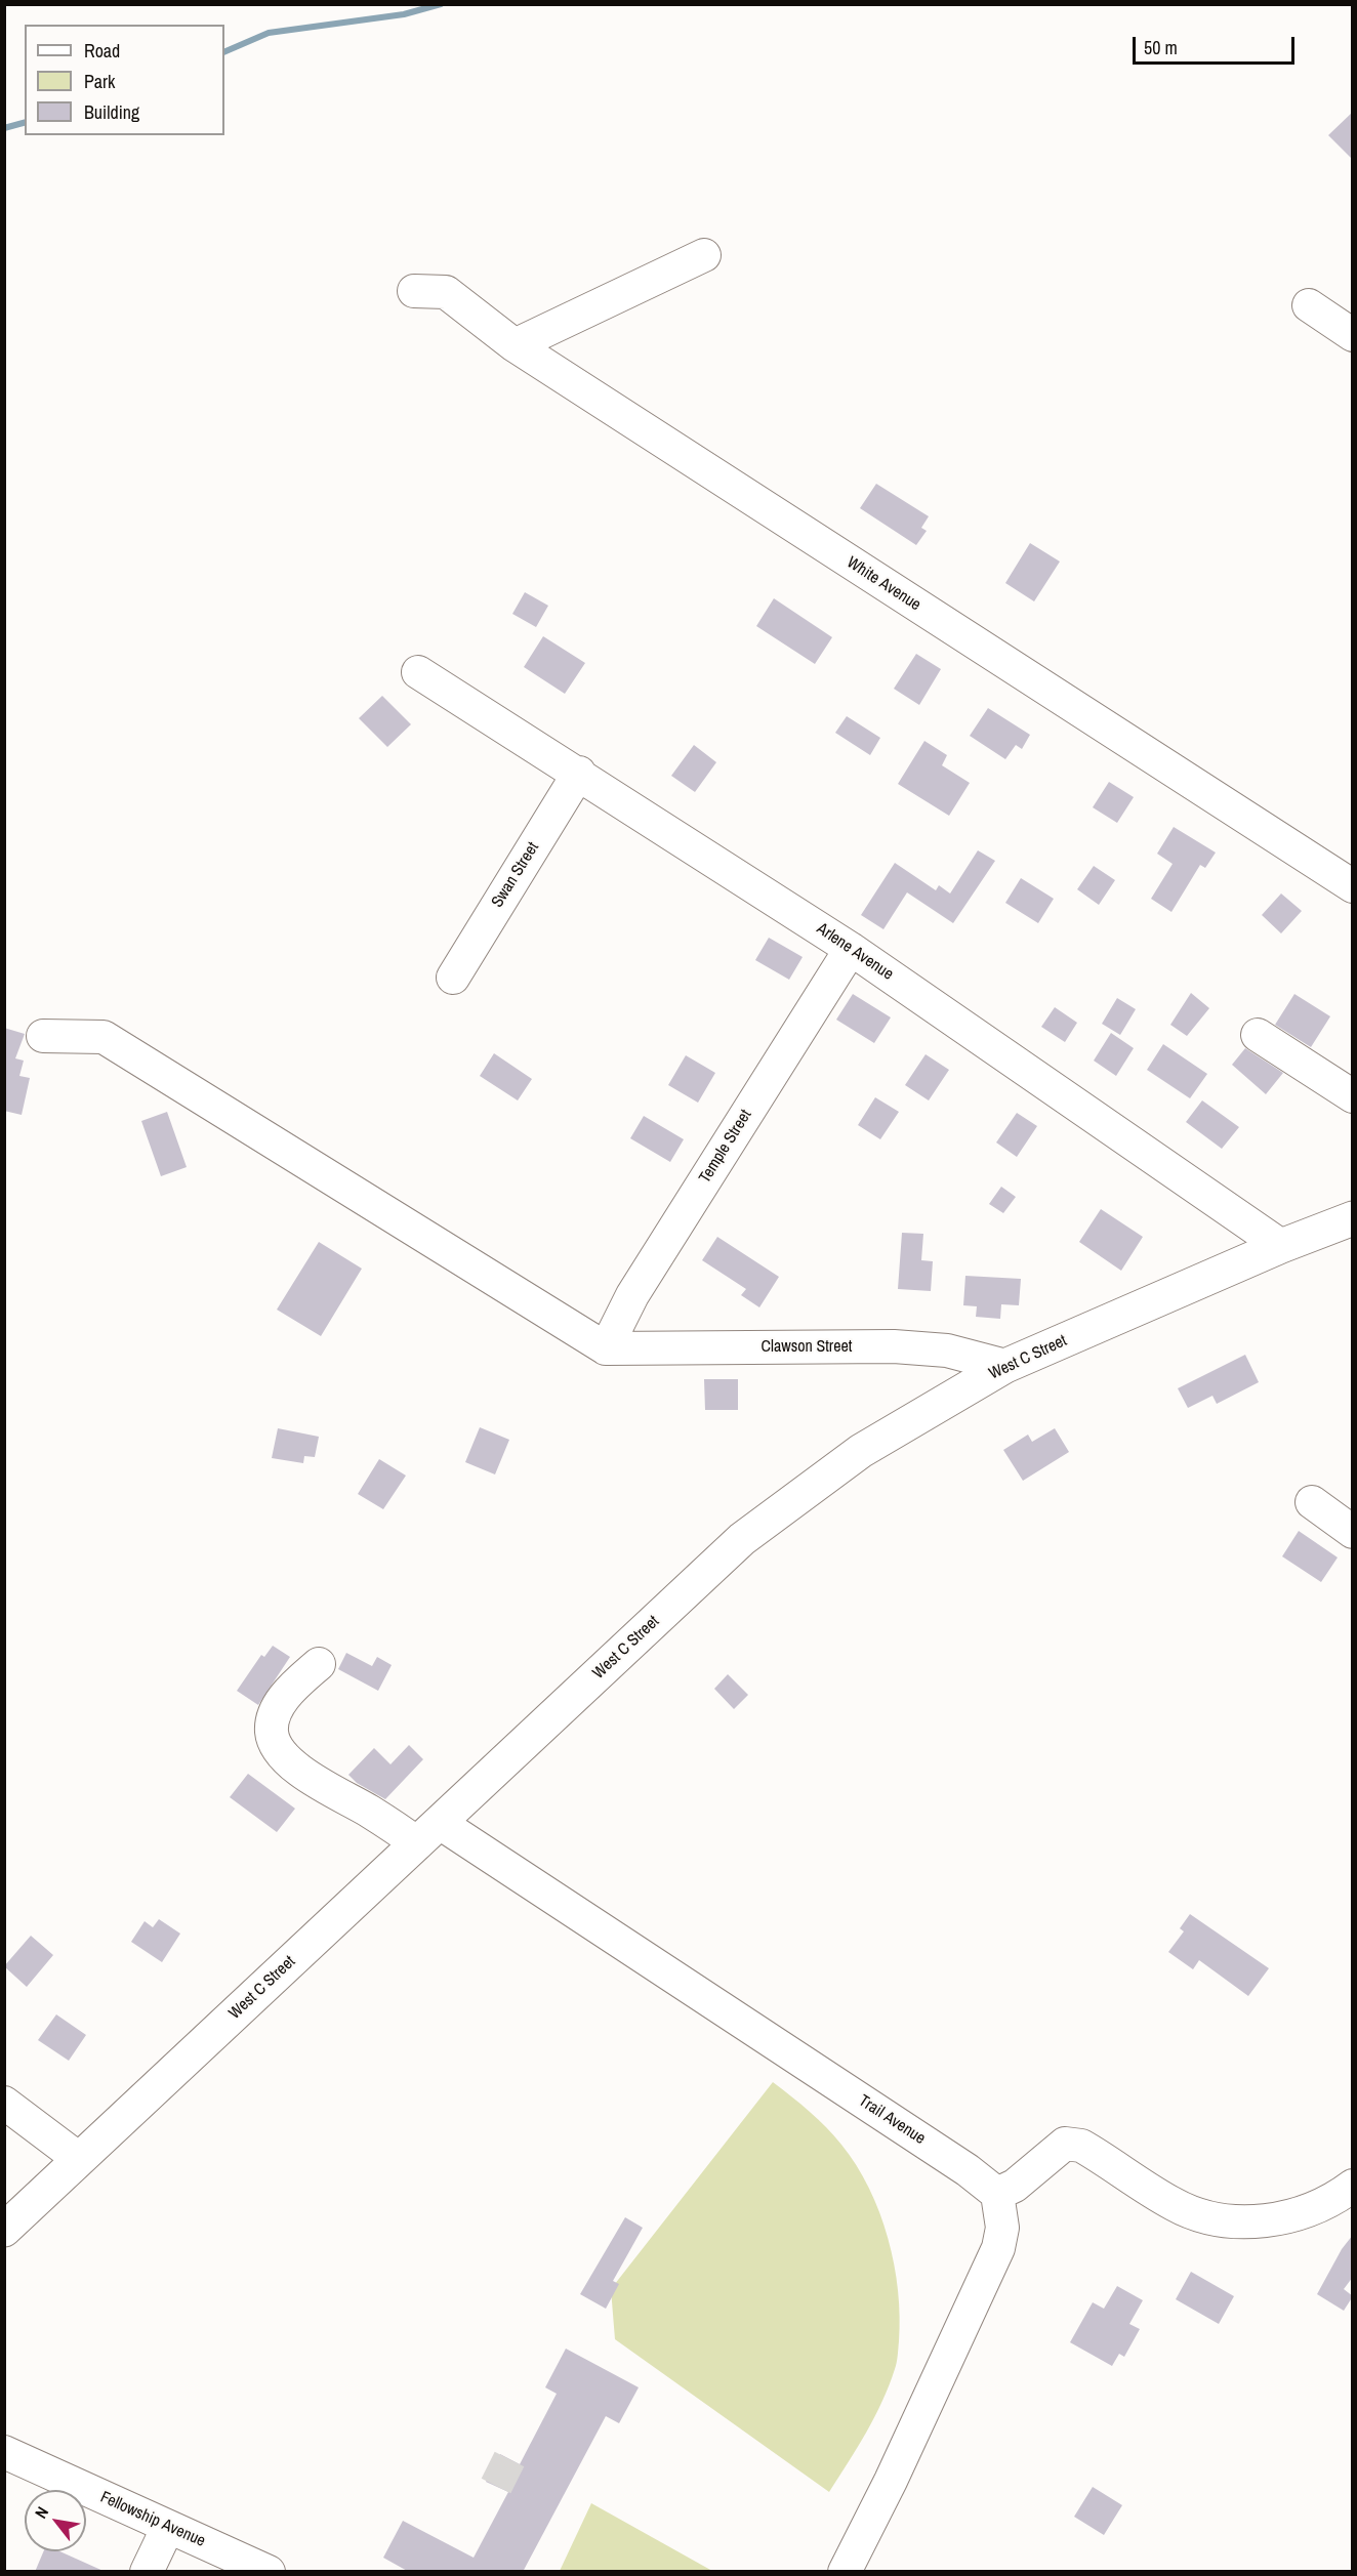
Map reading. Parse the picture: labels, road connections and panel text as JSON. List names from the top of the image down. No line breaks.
{"streets":{"main road":["West C Street"],"street":["White Avenue","Swan Street","Arlene Avenue","Temple Street","Clawson Street","Trail Avenue","Fellowship Avenue"]},"crossings":[["Swan Street","Arlene Avenue"],["Arlene Avenue","Temple Street"],["Arlene Avenue","West C Street"],["Temple Street","Clawson Street"],["Clawson Street","West C Street"],["West C Street","Trail Avenue"]],"legend":["Road","Park","Building"],"scale_bar":"50 m","north":"top left"}
